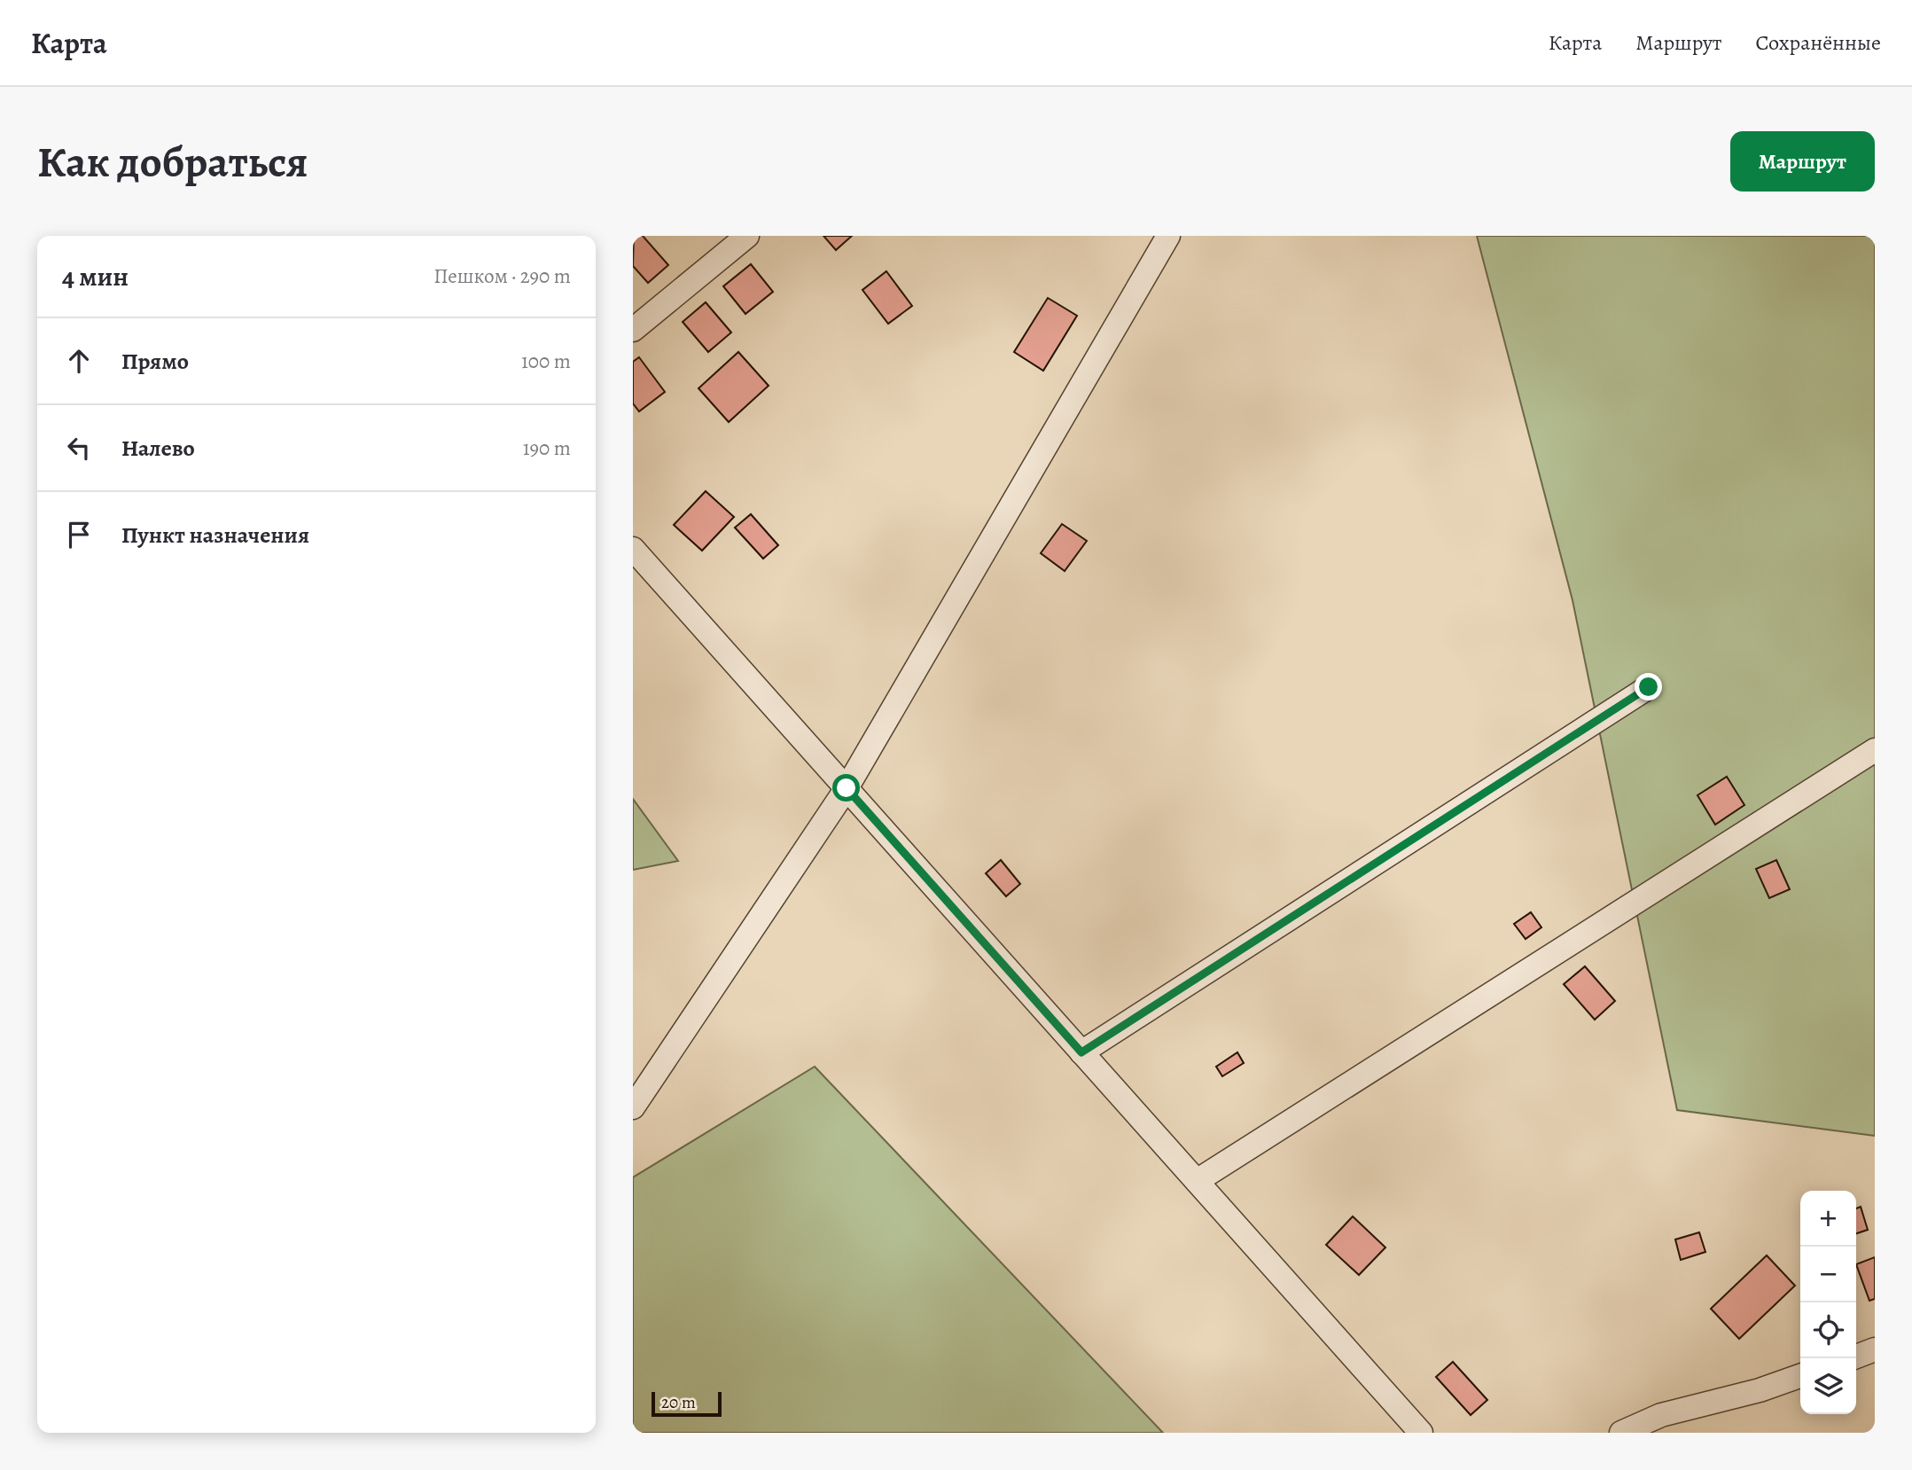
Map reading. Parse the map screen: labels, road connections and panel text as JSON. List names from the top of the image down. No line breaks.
{"scale_bar":"20 m","page":{"header":"Карта","nav":["Карта","Маршрут","Сохранённые"],"buttons":"Маршрут","title":"Как добраться","heading":["4 мин","Пешком · 290 m"],"list":[["Прямо","100 m"],["Налево","190 m"],"Пункт назначения"],"map_buttons":["+","−"],"scale":"20 m"}}
